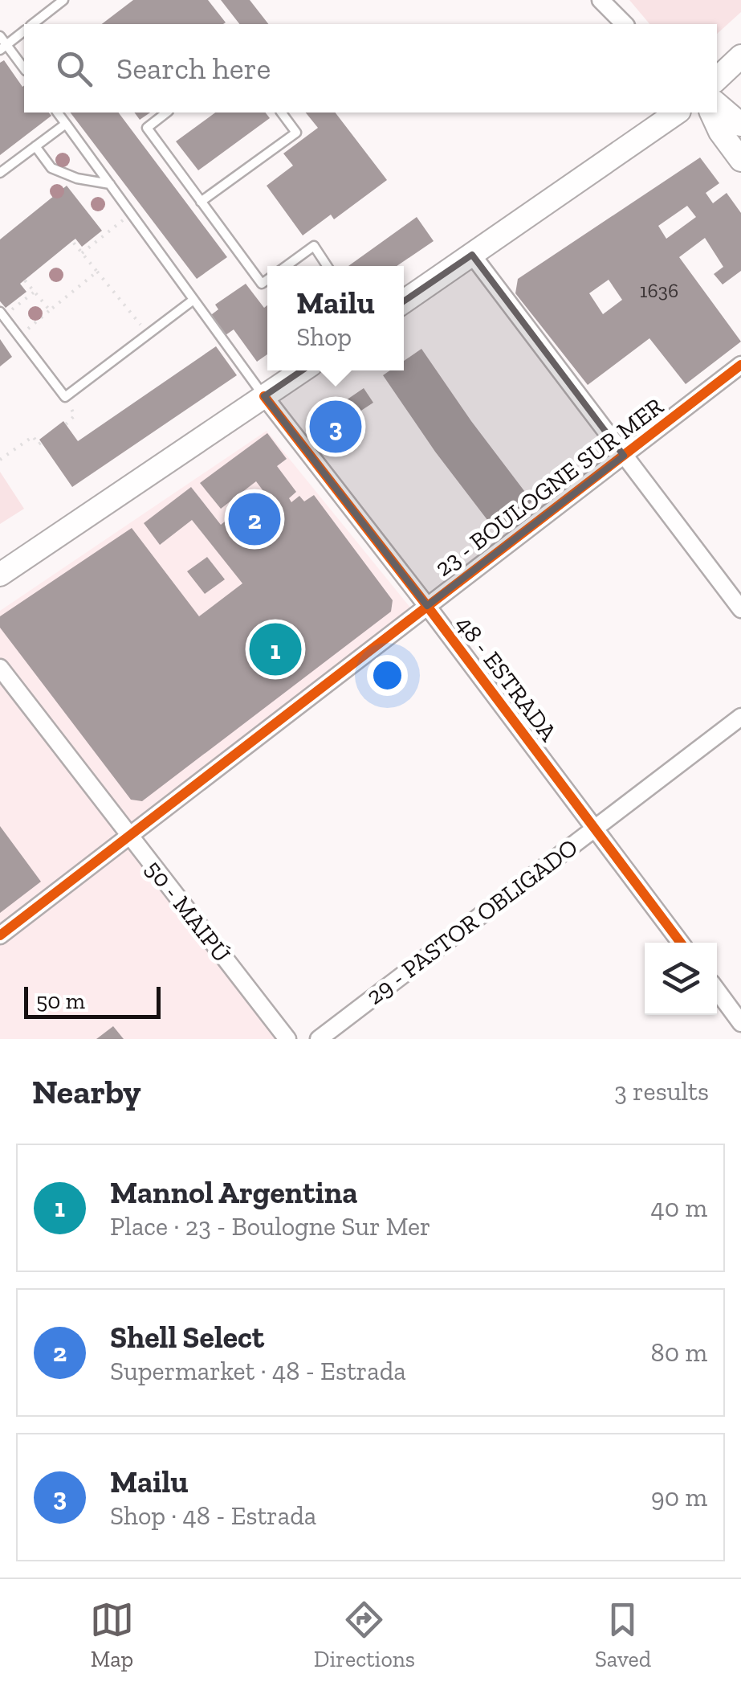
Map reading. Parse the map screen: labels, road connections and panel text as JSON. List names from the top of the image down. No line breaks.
{"streets":{"street":["23 - BOULOGNE SUR MER","48 - ESTRADA","50 - MAIPÚ","29 - PASTOR OBLIGADO"]},"crossings":[["23 - BOULOGNE SUR MER","48 - ESTRADA"],["23 - BOULOGNE SUR MER","50 - MAIPÚ"],["48 - ESTRADA","29 - PASTOR OBLIGADO"]],"house_numbers":["1636"],"scale_bar":"50 m","page":{"search":"Search here","popup":["Mailu","Shop"],"pins":["3","2","1"],"scale":"50 m","heading":["Nearby","3 results"],"list":[{"mark":"1","name":"Mannol Argentina","note":"Place · 23 - Boulogne Sur Mer","value":"40 m"},{"mark":"2","name":"Shell Select","note":"Supermarket · 48 - Estrada","value":"80 m"},{"mark":"3","name":"Mailu","note":"Shop · 48 - Estrada","value":"90 m"}],"nav":["Map","Directions","Saved"]}}
